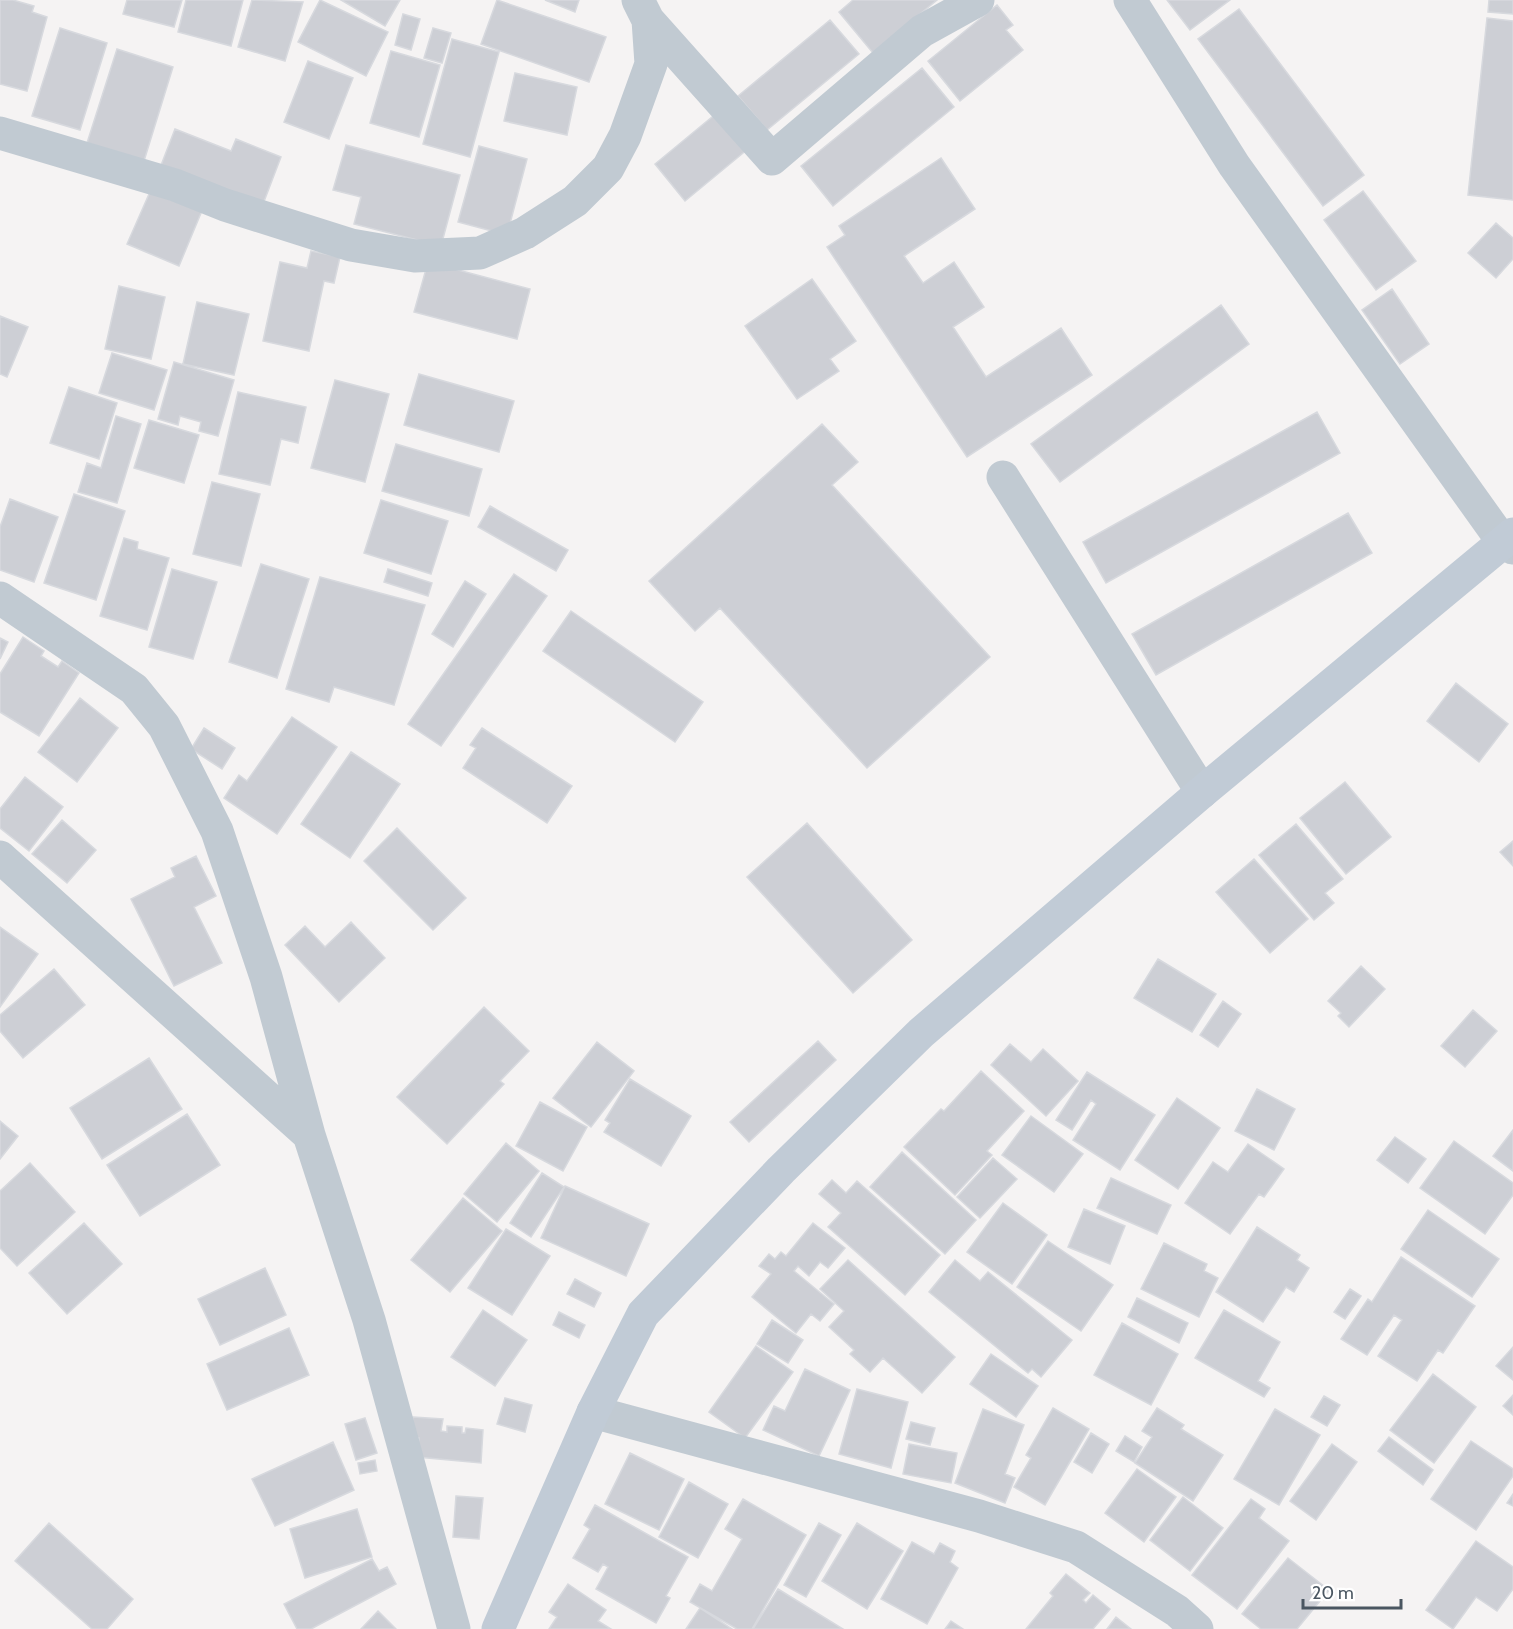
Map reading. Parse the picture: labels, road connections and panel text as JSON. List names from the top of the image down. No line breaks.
{"scale_bar":"20 m"}
